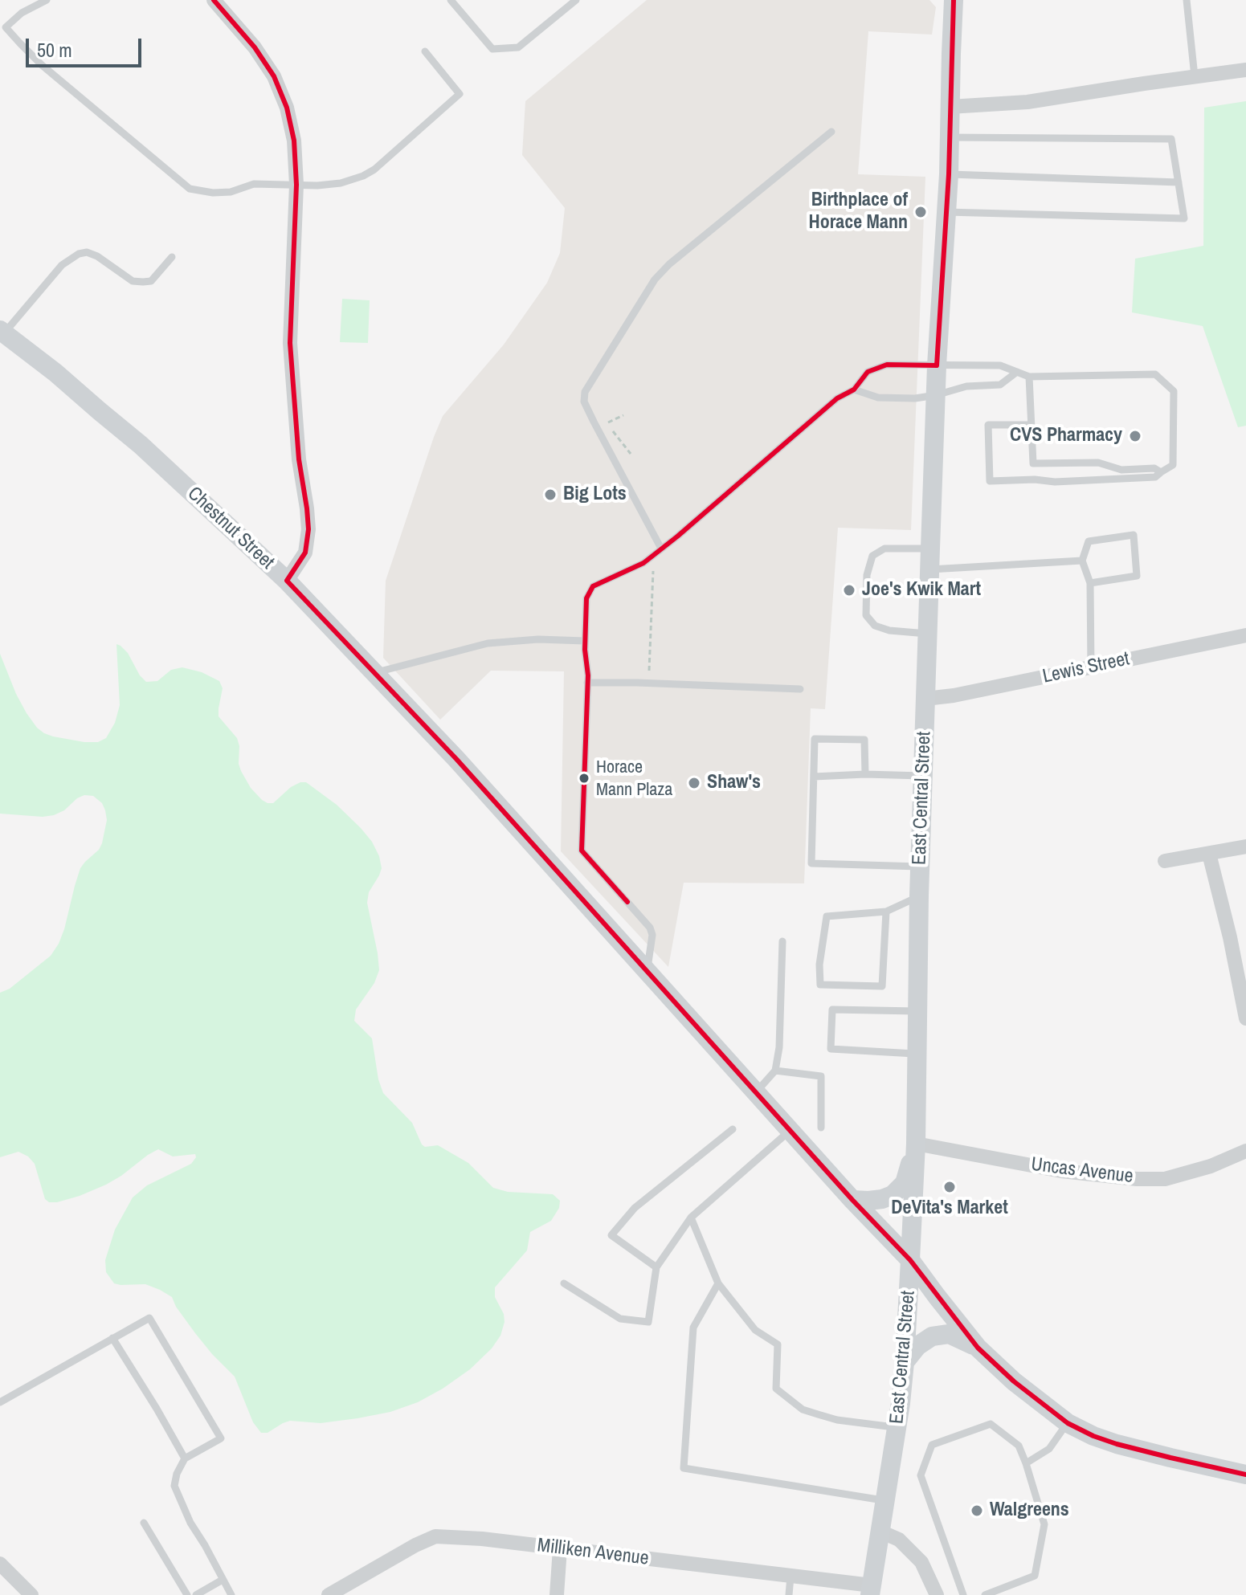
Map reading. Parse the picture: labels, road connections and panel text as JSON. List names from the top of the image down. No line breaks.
{"streets":{"main road":["Chestnut Street","East Central Street"],"street":["Lewis Street","Uncas Avenue","Milliken Avenue"]},"crossings":[["Chestnut Street","East Central Street"],["Lewis Street","East Central Street"],["East Central Street","Uncas Avenue"],["East Central Street","Milliken Avenue"]],"places":["Birthplace of Horace Mann","CVS Pharmacy","Big Lots","Joe's Kwik Mart","Horace Mann Plaza","Shaw's","DeVita's Market","Walgreens"],"scale_bar":"50 m"}
